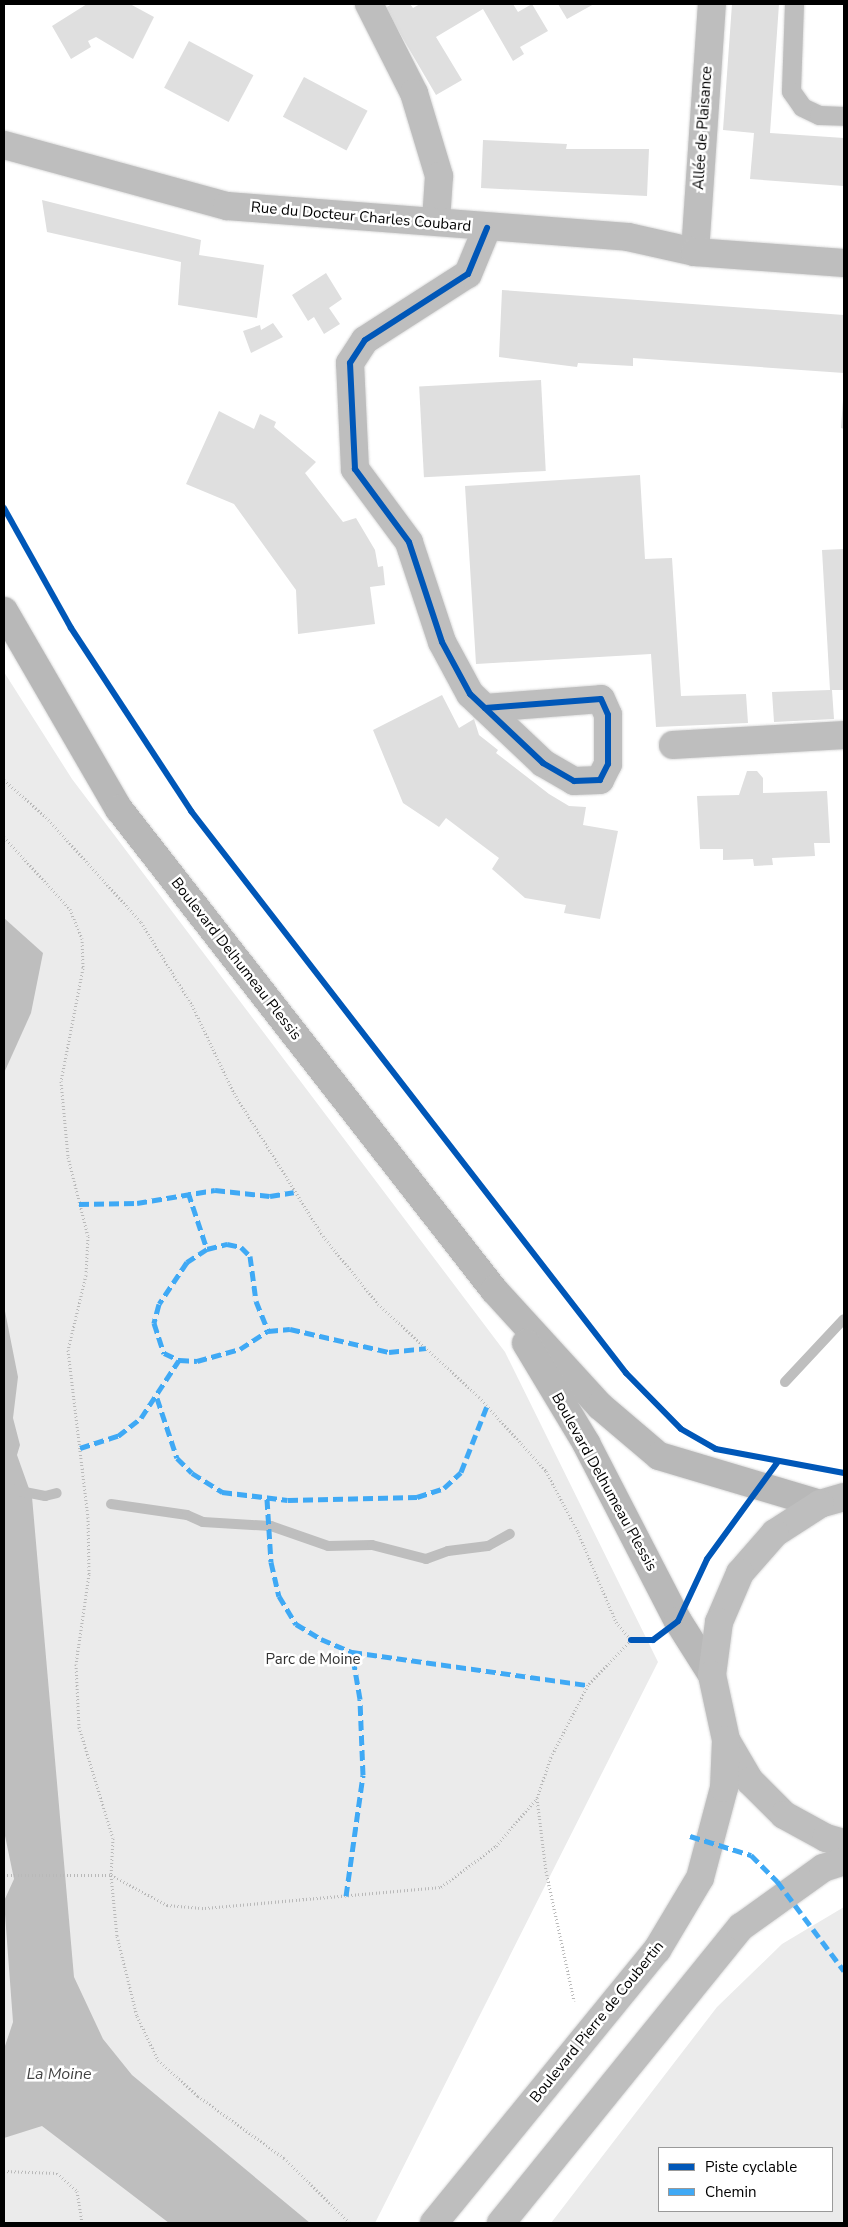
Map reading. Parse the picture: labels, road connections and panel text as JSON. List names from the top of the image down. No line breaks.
{"streets":{"main road":["Boulevard Delhumeau Plessis"],"street":["Allée de Plaisance","Rue du Docteur Charles Coubard","Boulevard Pierre de Coubertin"]},"crossings":[["Allée de Plaisance","Rue du Docteur Charles Coubard"]],"water":["La Moine"],"parks":["Parc de Moine"],"legend":["Piste cyclable","Chemin"]}
